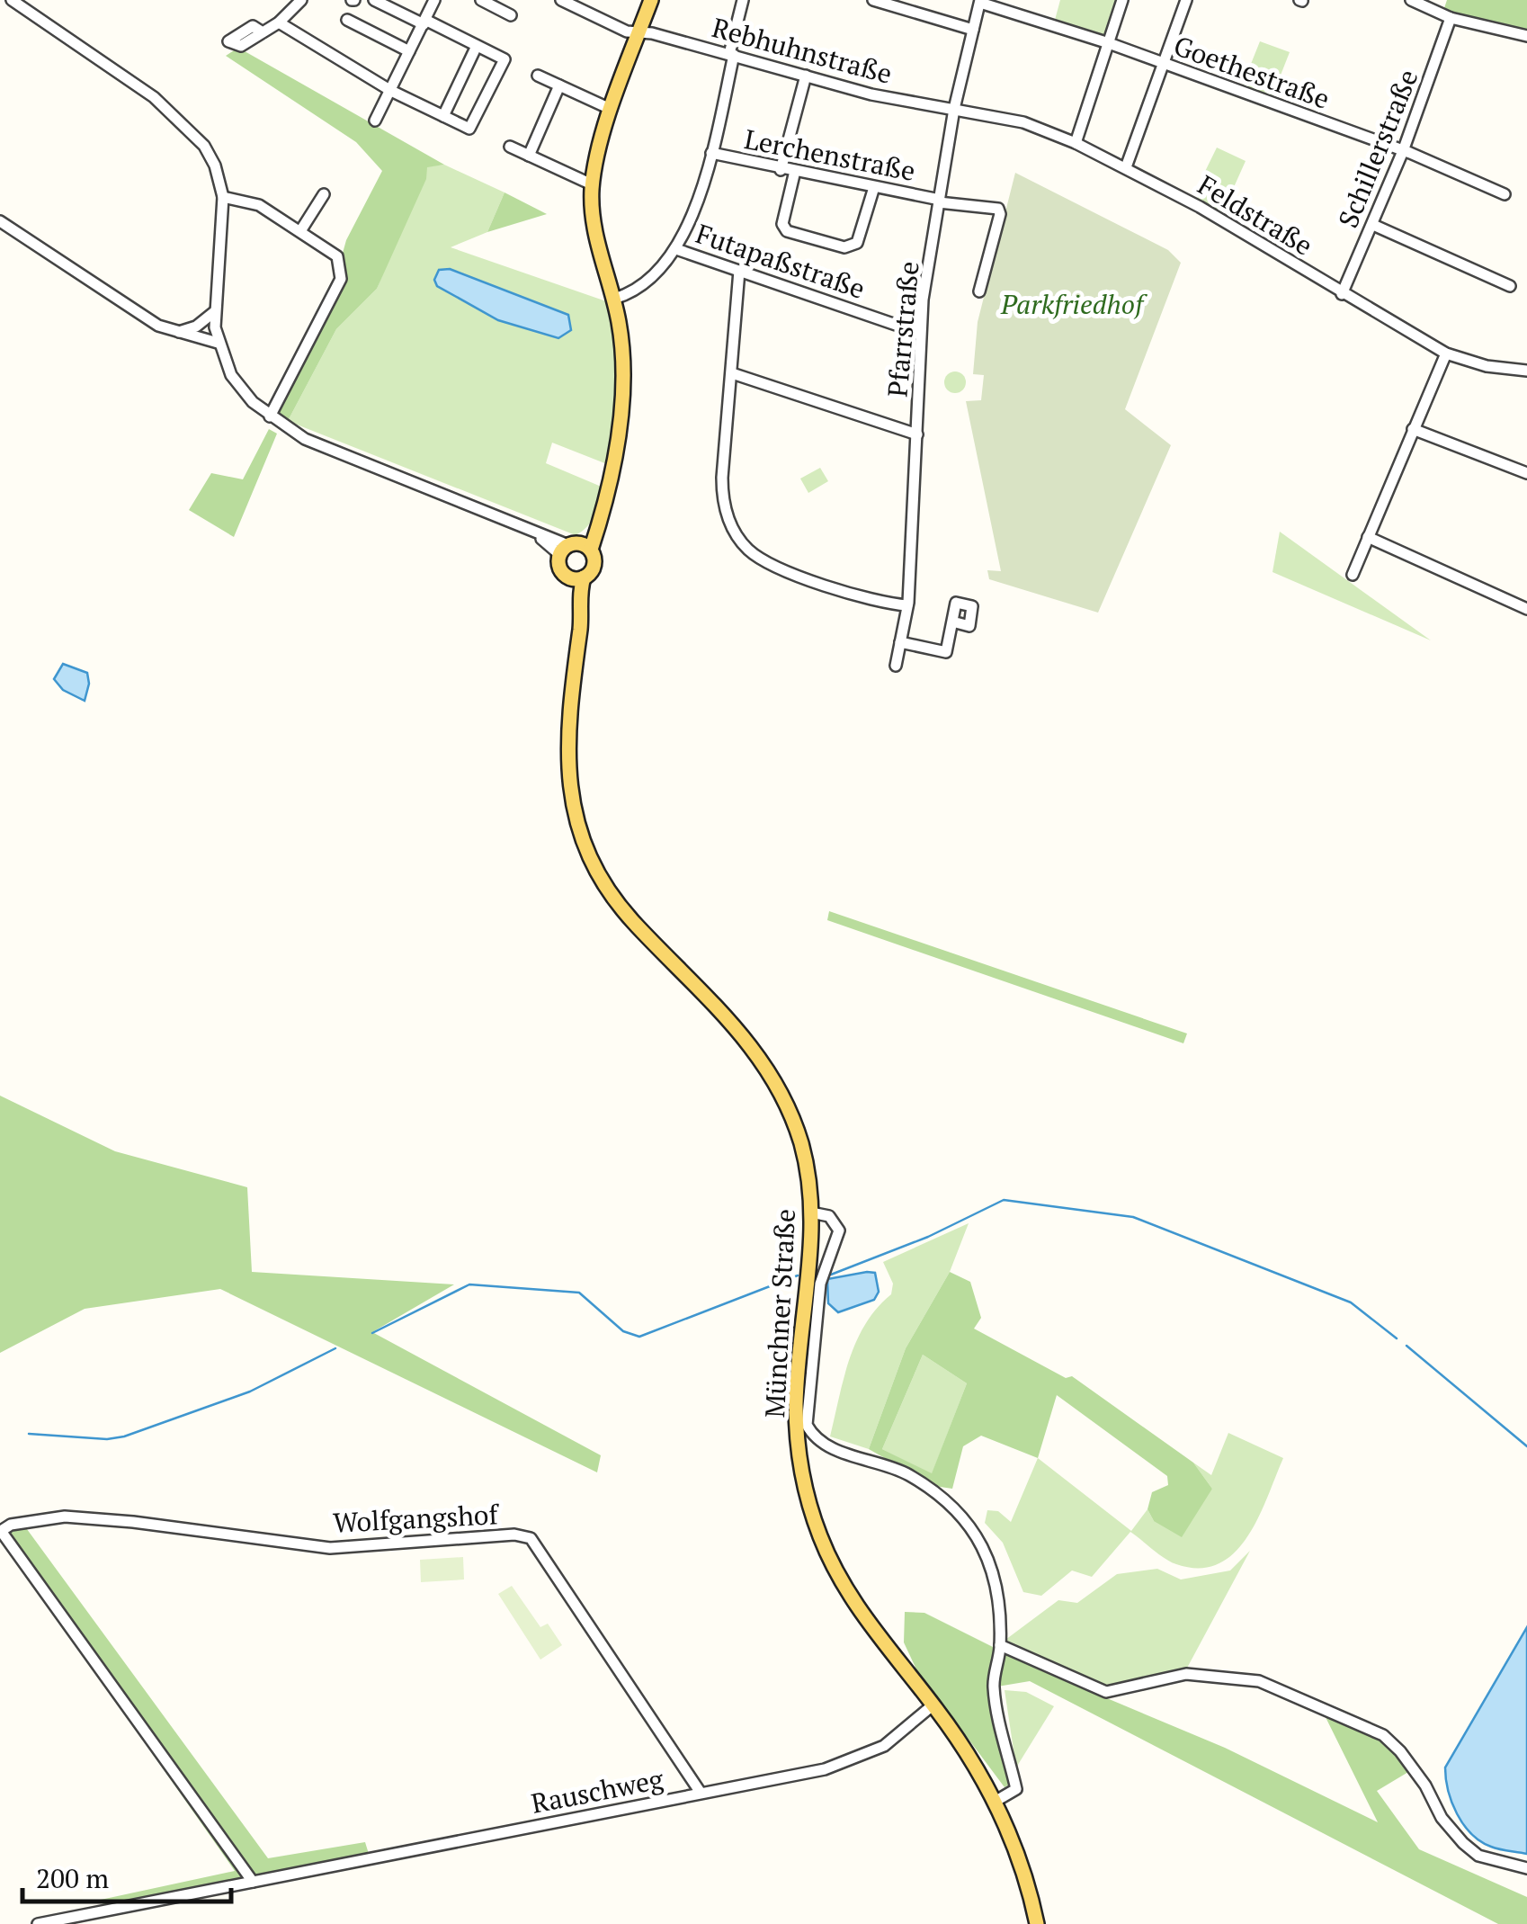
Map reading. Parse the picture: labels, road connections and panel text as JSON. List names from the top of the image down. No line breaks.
{"streets":{"main road":["Münchner Straße"],"street":["Rebhuhnstraße","Goethestraße","Schillerstraße","Lerchenstraße","Feldstraße","Futapaßstraße","Pfarrstraße","Wolfgangshof","Rauschweg"]},"crossings":[["Rebhuhnstraße","Feldstraße"],["Rebhuhnstraße","Pfarrstraße"],["Goethestraße","Schillerstraße"],["Goethestraße","Pfarrstraße"],["Schillerstraße","Feldstraße"],["Lerchenstraße","Pfarrstraße"],["Feldstraße","Pfarrstraße"],["Futapaßstraße","Pfarrstraße"],["Münchner Straße","Rauschweg"],["Wolfgangshof","Rauschweg"]],"parks":["Parkfriedhof"],"scale_bar":"200 m"}
